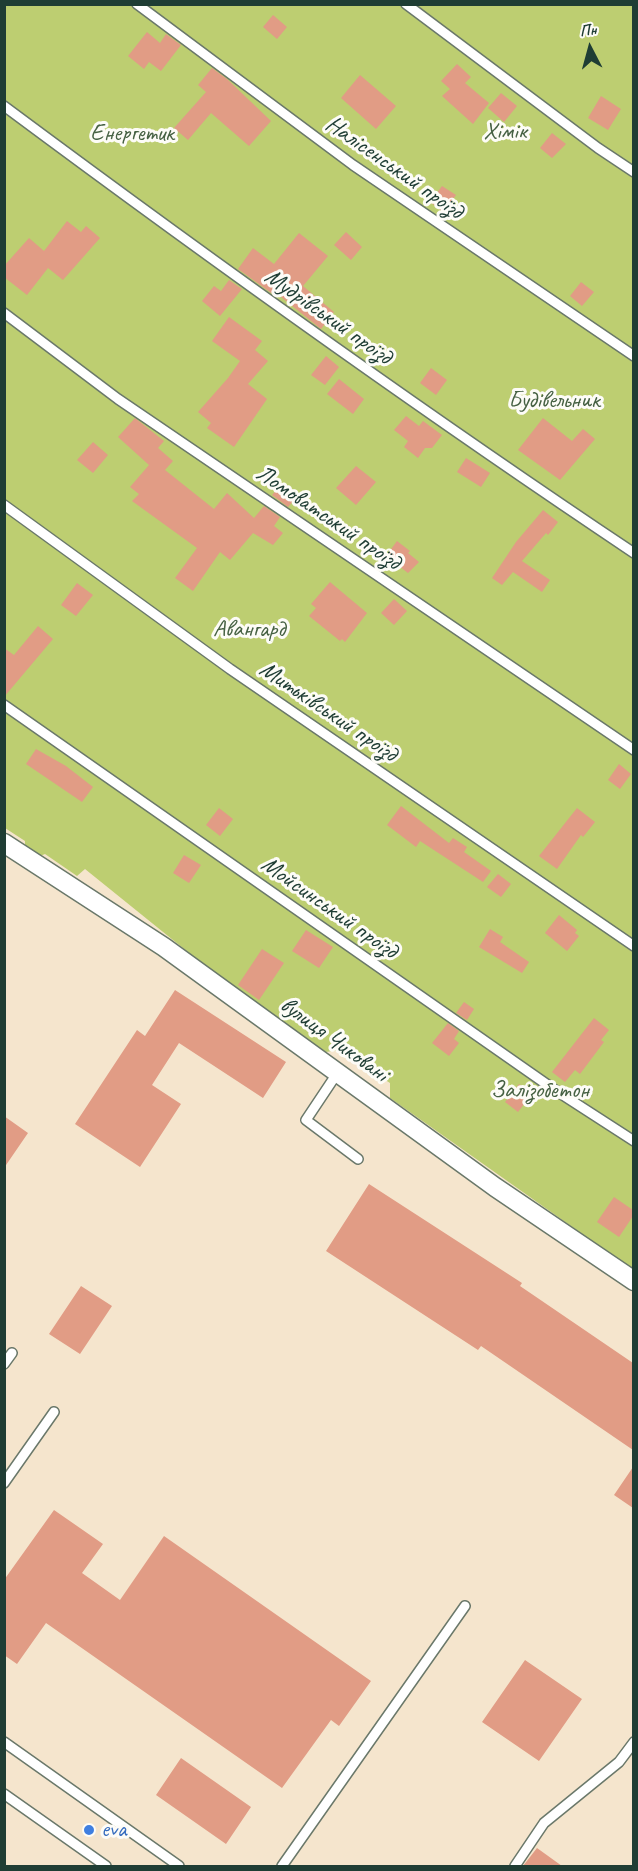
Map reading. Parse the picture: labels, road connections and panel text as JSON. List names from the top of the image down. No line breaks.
{"streets":{"street":["вулиця Чиковані"],"lane":["Налісенський проїзд","Мудрівський проїзд","Ломоватський проїзд","Митьківський проїзд","Мойсинський проїзд"]},"parks":["Хімік","Енергетик","Будівельник","Авангард","Залізобетон"],"places":["eva"],"north":"top"}
